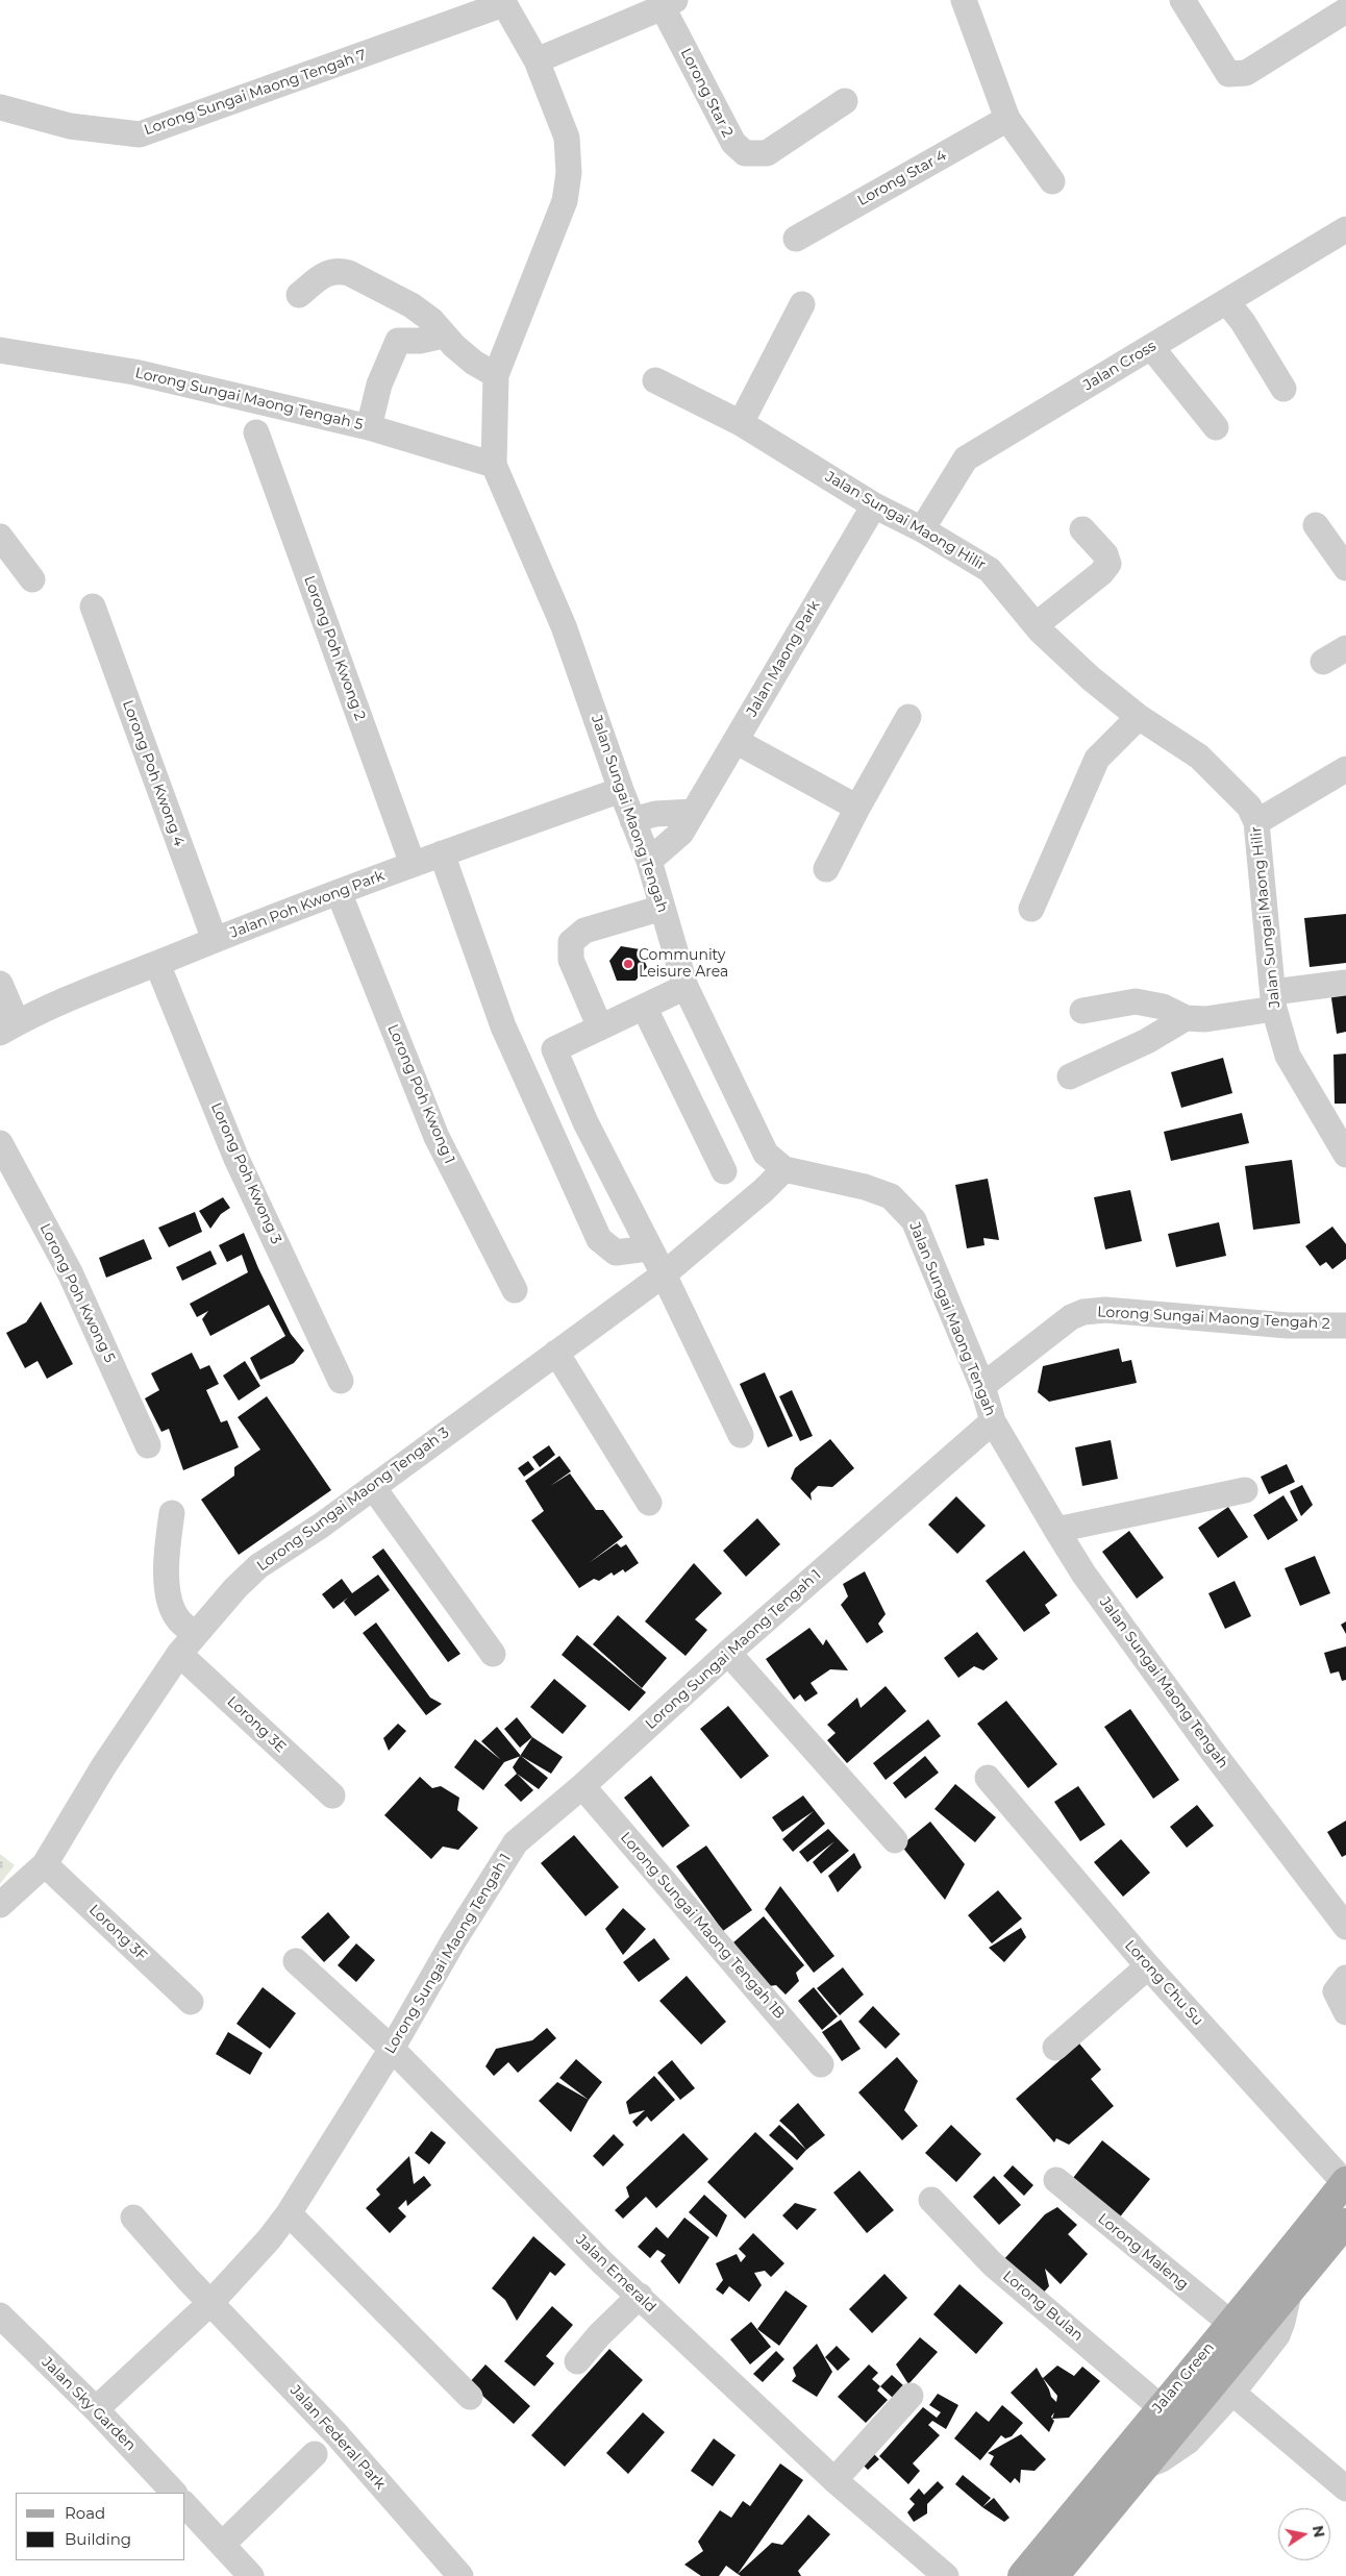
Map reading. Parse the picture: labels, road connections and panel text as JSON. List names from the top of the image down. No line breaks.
{"streets":{"main road":["Jalan Green"],"street":["Lorong Sungai Maong Tengah 7","Lorong Star 2","Lorong Star 4","Jalan Cross","Lorong Sungai Maong Tengah 5","Jalan Sungai Maong Hilir","Lorong Poh Kwong 2","Jalan Maong Park","Lorong Poh Kwong 4","Jalan Sungai Maong Tengah","Jalan Poh Kwong Park","Lorong Poh Kwong 1","Lorong Poh Kwong 3","Lorong Poh Kwong 5","Lorong Sungai Maong Tengah 2","Lorong Sungai Maong Tengah 3","Lorong Sungai Maong Tengah 1","Lorong 3E","Lorong Sungai Maong Tengah 1B","Lorong 3F","Lorong Chu Su","Lorong Maleng","Jalan Emerald","Lorong Bulan","Jalan Sky Garden","Jalan Federal Park"]},"crossings":[["Lorong Sungai Maong Tengah 7","Jalan Sungai Maong Tengah"],["Jalan Cross","Jalan Sungai Maong Hilir"],["Lorong Sungai Maong Tengah 5","Jalan Sungai Maong Tengah"],["Jalan Sungai Maong Hilir","Jalan Maong Park"],["Lorong Poh Kwong 2","Jalan Poh Kwong Park"],["Jalan Maong Park","Jalan Sungai Maong Tengah"],["Lorong Poh Kwong 4","Jalan Poh Kwong Park"],["Jalan Sungai Maong Tengah","Jalan Poh Kwong Park"],["Jalan Sungai Maong Tengah","Lorong Sungai Maong Tengah 2"],["Jalan Sungai Maong Tengah","Lorong Sungai Maong Tengah 3"],["Jalan Sungai Maong Tengah","Lorong Sungai Maong Tengah 1"],["Jalan Poh Kwong Park","Lorong Poh Kwong 1"],["Jalan Poh Kwong Park","Lorong Poh Kwong 3"],["Lorong Sungai Maong Tengah 3","Lorong 3E"],["Lorong Sungai Maong Tengah 3","Lorong 3F"],["Lorong Sungai Maong Tengah 1","Lorong Sungai Maong Tengah 1B"],["Lorong Sungai Maong Tengah 1","Jalan Emerald"],["Lorong Sungai Maong Tengah 1","Jalan Sky Garden"],["Lorong Sungai Maong Tengah 1","Jalan Federal Park"],["Lorong Chu Su","Jalan Green"],["Lorong Maleng","Jalan Green"],["Lorong Bulan","Jalan Green"]],"places":["Community Leisure Area"],"legend":["Road","Building"],"north":"right"}
